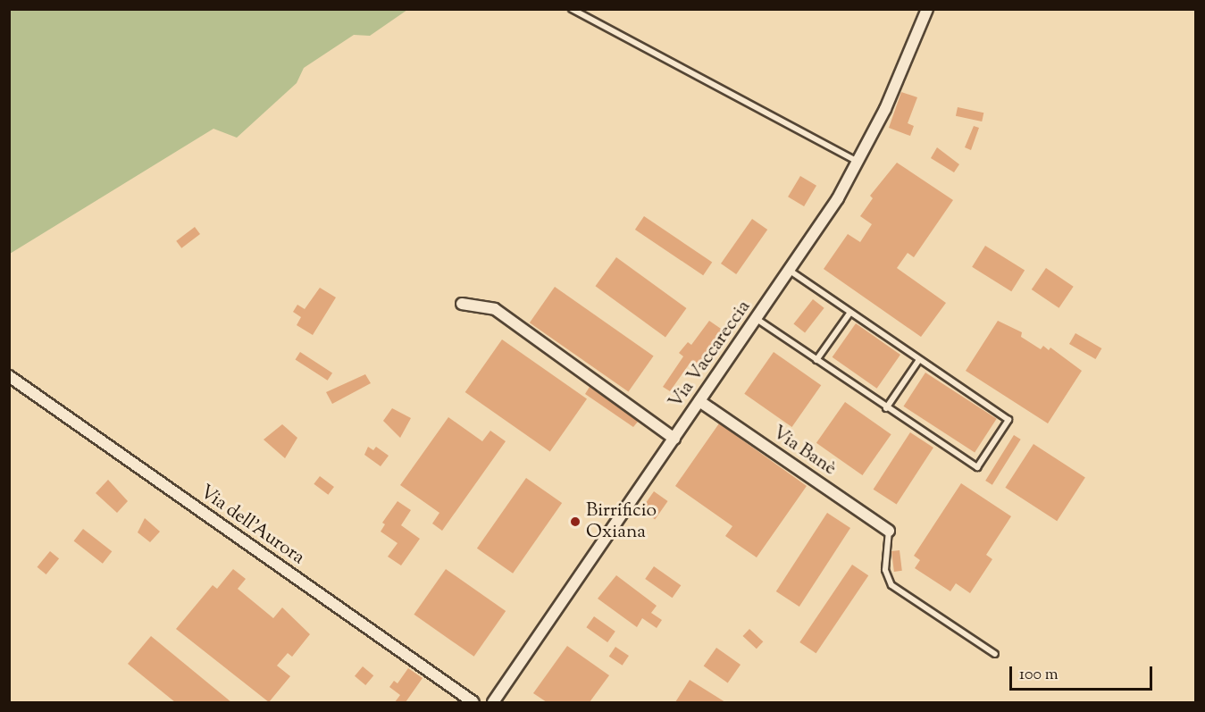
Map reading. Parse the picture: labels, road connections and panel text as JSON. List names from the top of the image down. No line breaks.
{"streets":{"street":["Via Vaccareccia","Via Banè","Via dell'Aurora"]},"crossings":[["Via Vaccareccia","Via Banè"]],"places":["Birrificio Oxiana"],"scale_bar":"100 m"}
